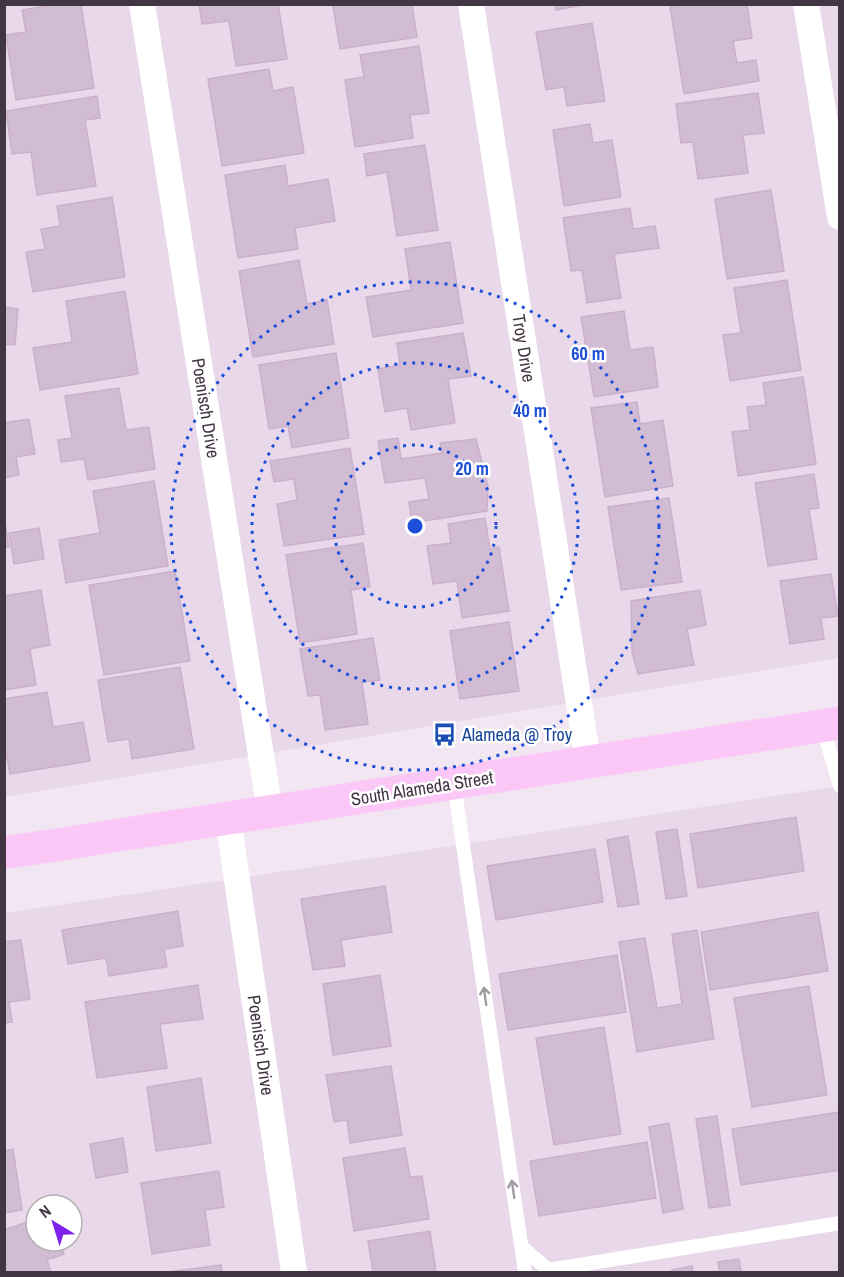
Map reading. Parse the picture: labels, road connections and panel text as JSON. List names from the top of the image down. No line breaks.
{"streets":{"main road":["South Alameda Street"],"street":["Troy Drive","Poenisch Drive"]},"crossings":[["Troy Drive","South Alameda Street"],["Poenisch Drive","South Alameda Street"]],"places":{"bus stop":["Alameda @ Troy"]},"north":"top left","rings":["60 m","40 m","20 m"]}
